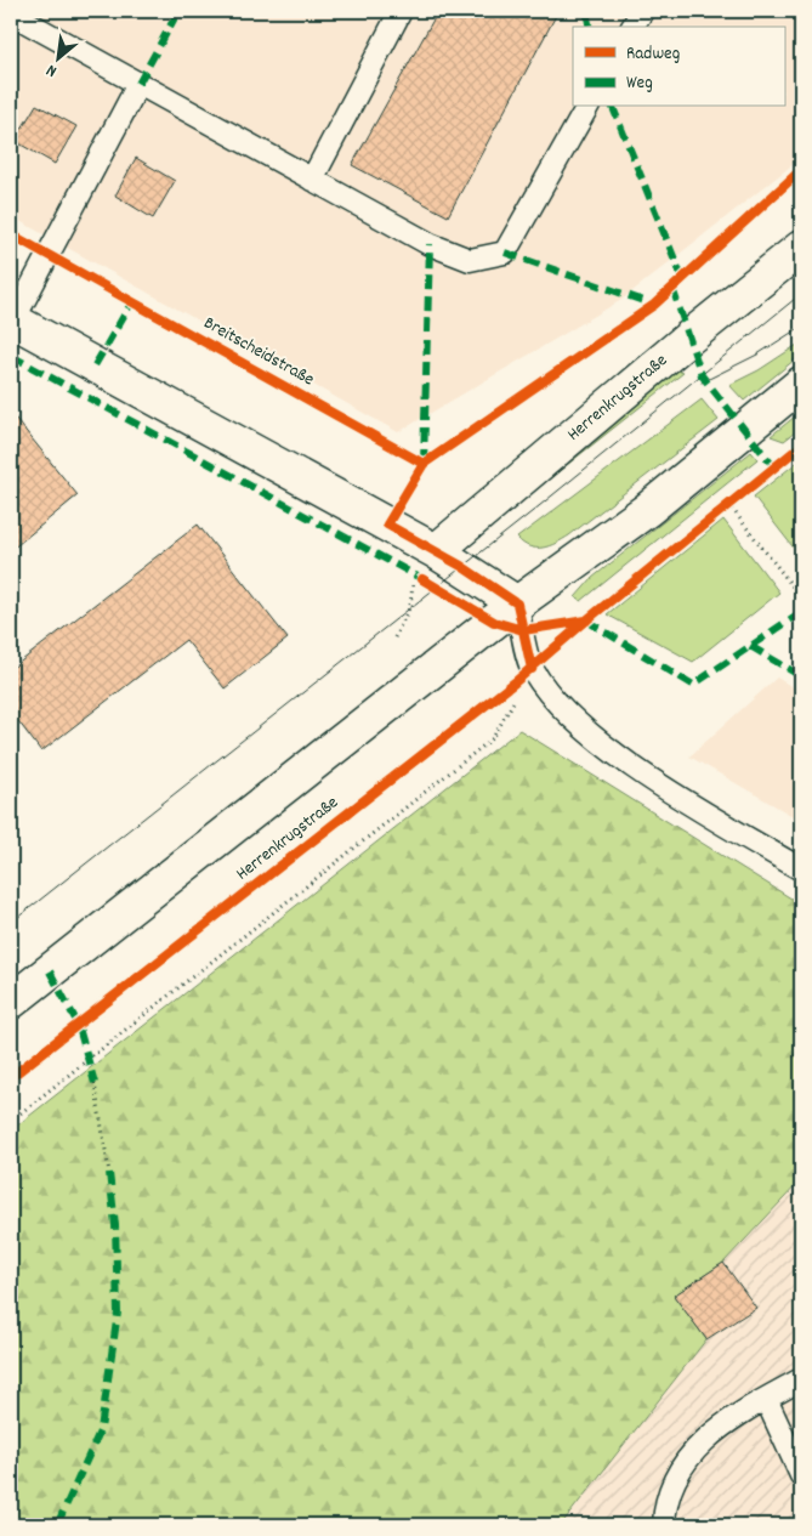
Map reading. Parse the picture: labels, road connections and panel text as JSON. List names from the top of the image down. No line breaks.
{"streets":{"street":["Herrenkrugstraße"],"cycle path":["Breitscheidstraße"]},"legend":["Radweg","Weg"],"north":"bottom left"}
